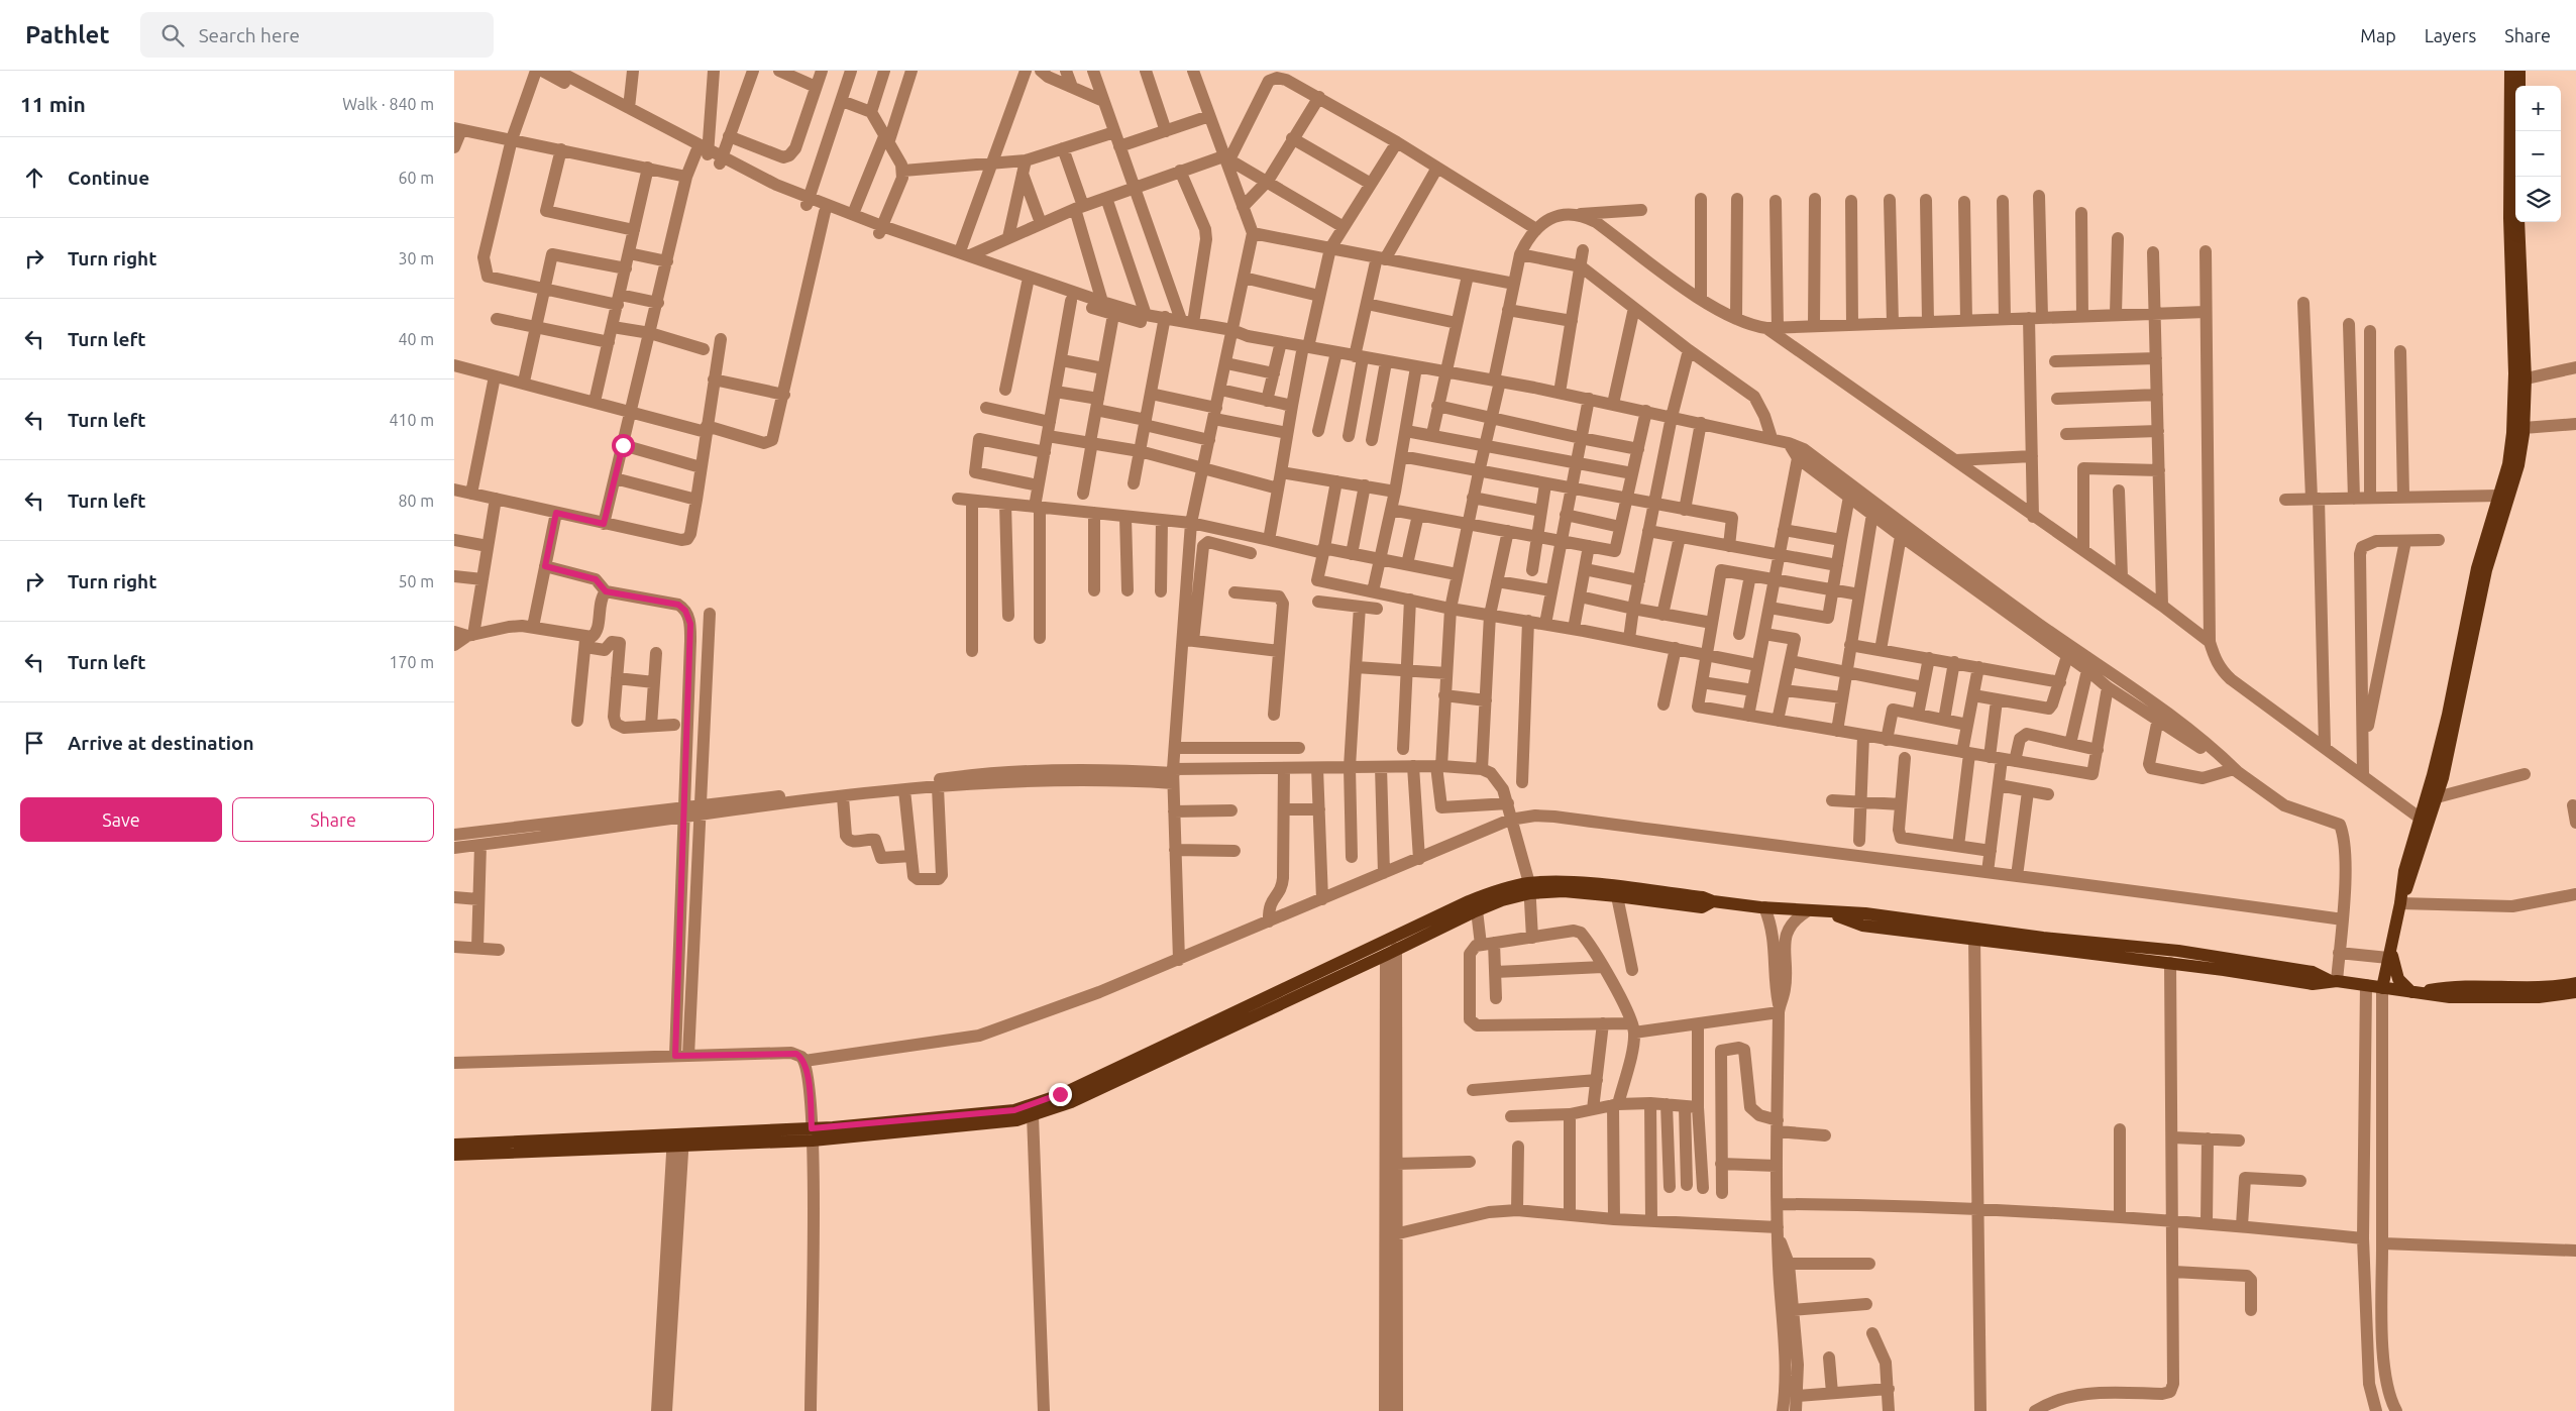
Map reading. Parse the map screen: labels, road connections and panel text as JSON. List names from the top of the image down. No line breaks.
{"page":{"header":"Pathlet","search":"Search here","nav":["Map","Layers","Share"],"heading":["11 min","Walk · 840 m"],"map_buttons":["+","−"],"list":[["Continue","60 m"],["Turn right","30 m"],["Turn left","40 m"],["Turn left","410 m"],["Turn left","80 m"],["Turn right","50 m"],["Turn left","170 m"],"Arrive at destination"],"buttons":["Save","Share"]}}
